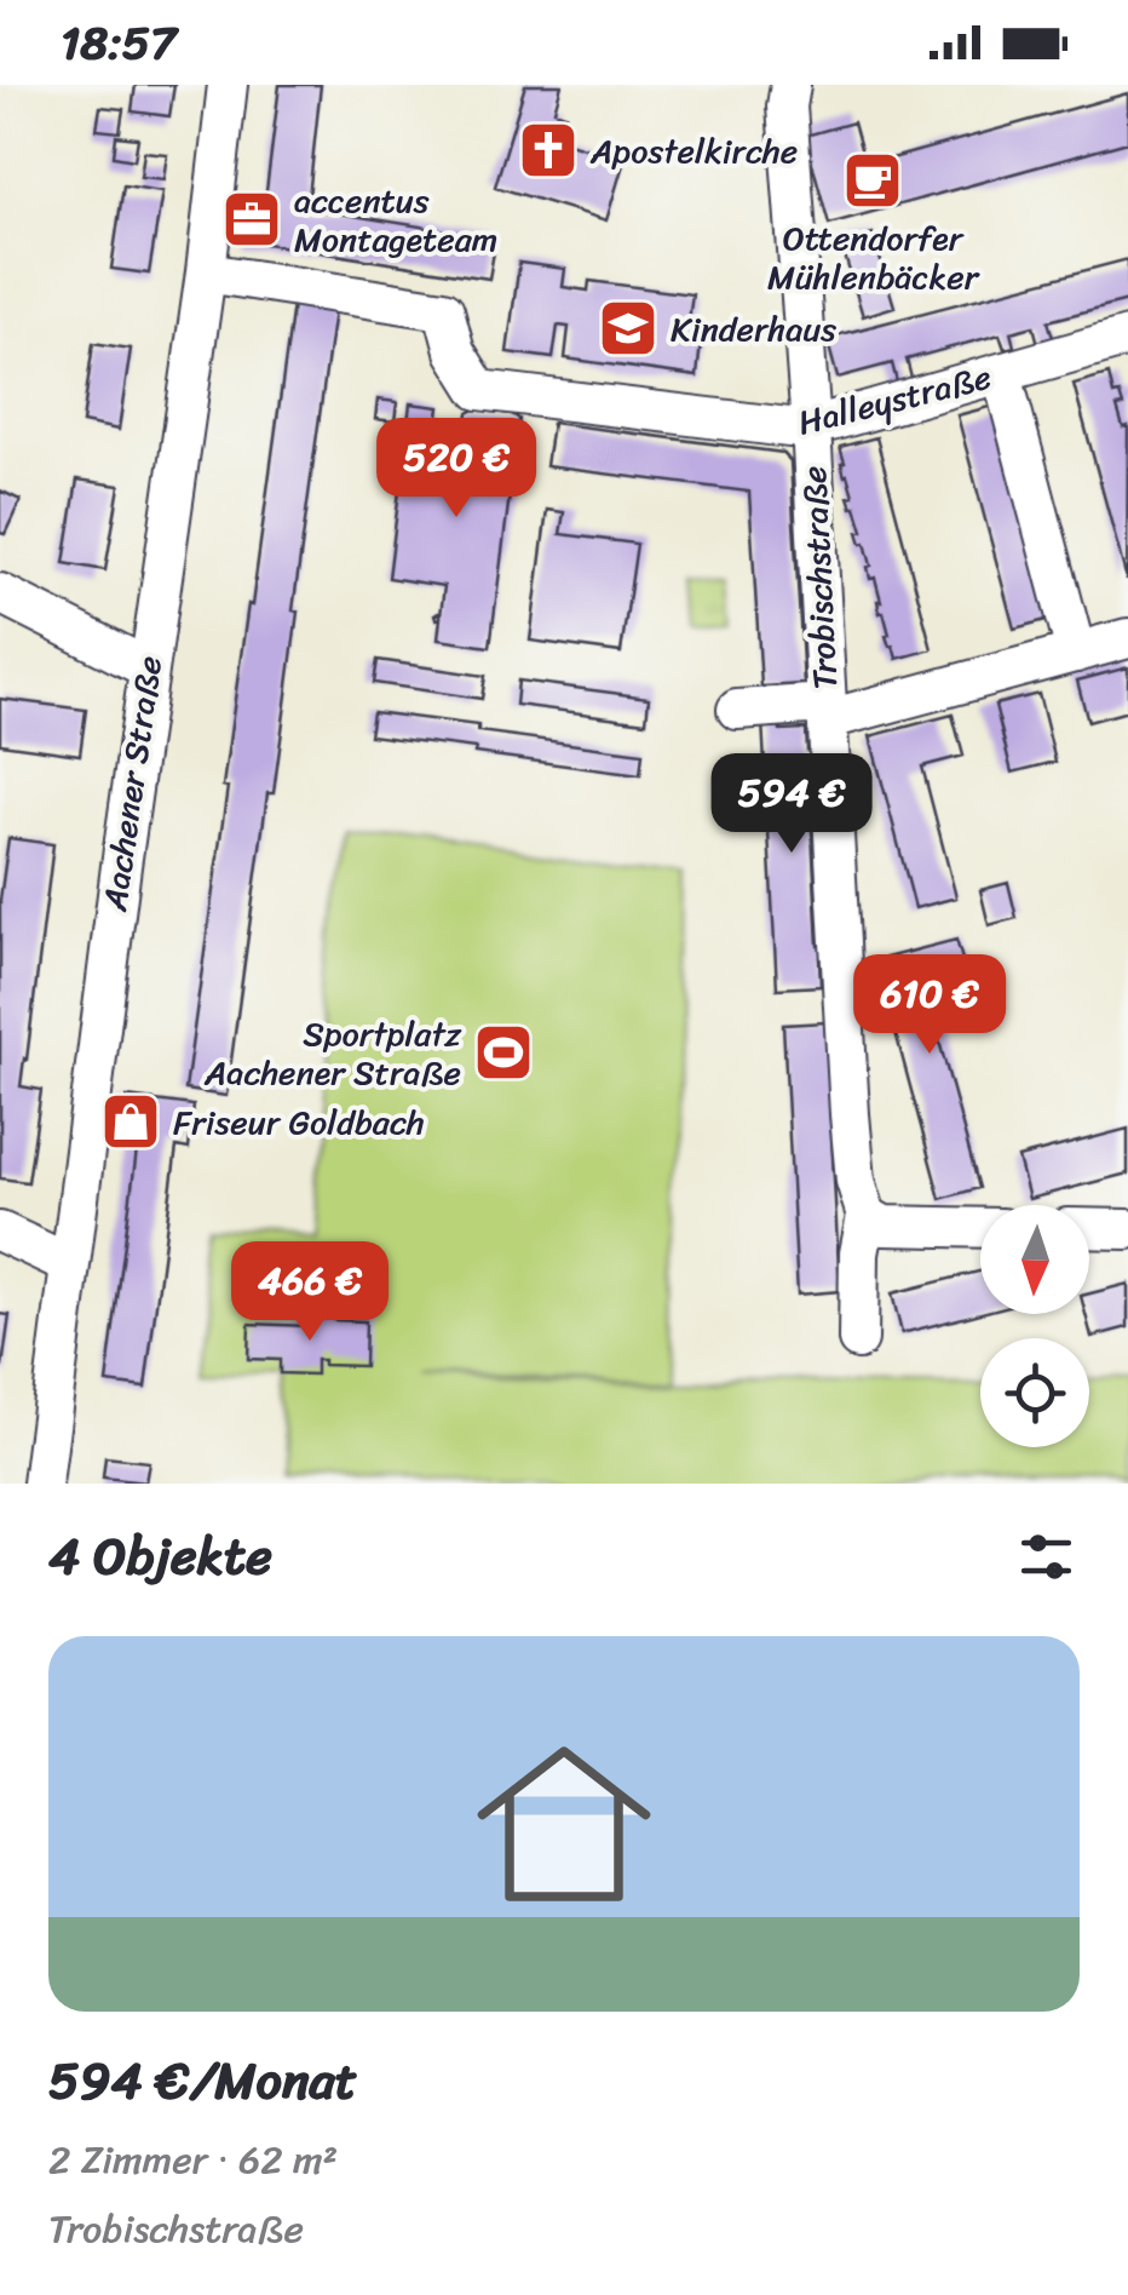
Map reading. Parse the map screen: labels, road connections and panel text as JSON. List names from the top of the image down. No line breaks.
{"streets":{"street":["Halleystraße","Trobischstraße","Aachener Straße"]},"crossings":[["Halleystraße","Trobischstraße"],["Halleystraße","Aachener Straße"]],"places":{"church":["Apostelkirche"],"cafe":["Ottendorfer Mühlenbäcker"],"office":["accentus Montageteam"],"school or university":["Kinderhaus"],"sports":["Sportplatz Aachener Straße"],"shop":["Friseur Goldbach"]},"north":"bottom","page":{"status":"18:57","price":["520 €","594 €","610 €","466 €"],"heading":"4 Objekte","list":[{"name":"594 €/Monat","note":"2 Zimmer · 62 m² · Trobischstraße"}]}}
